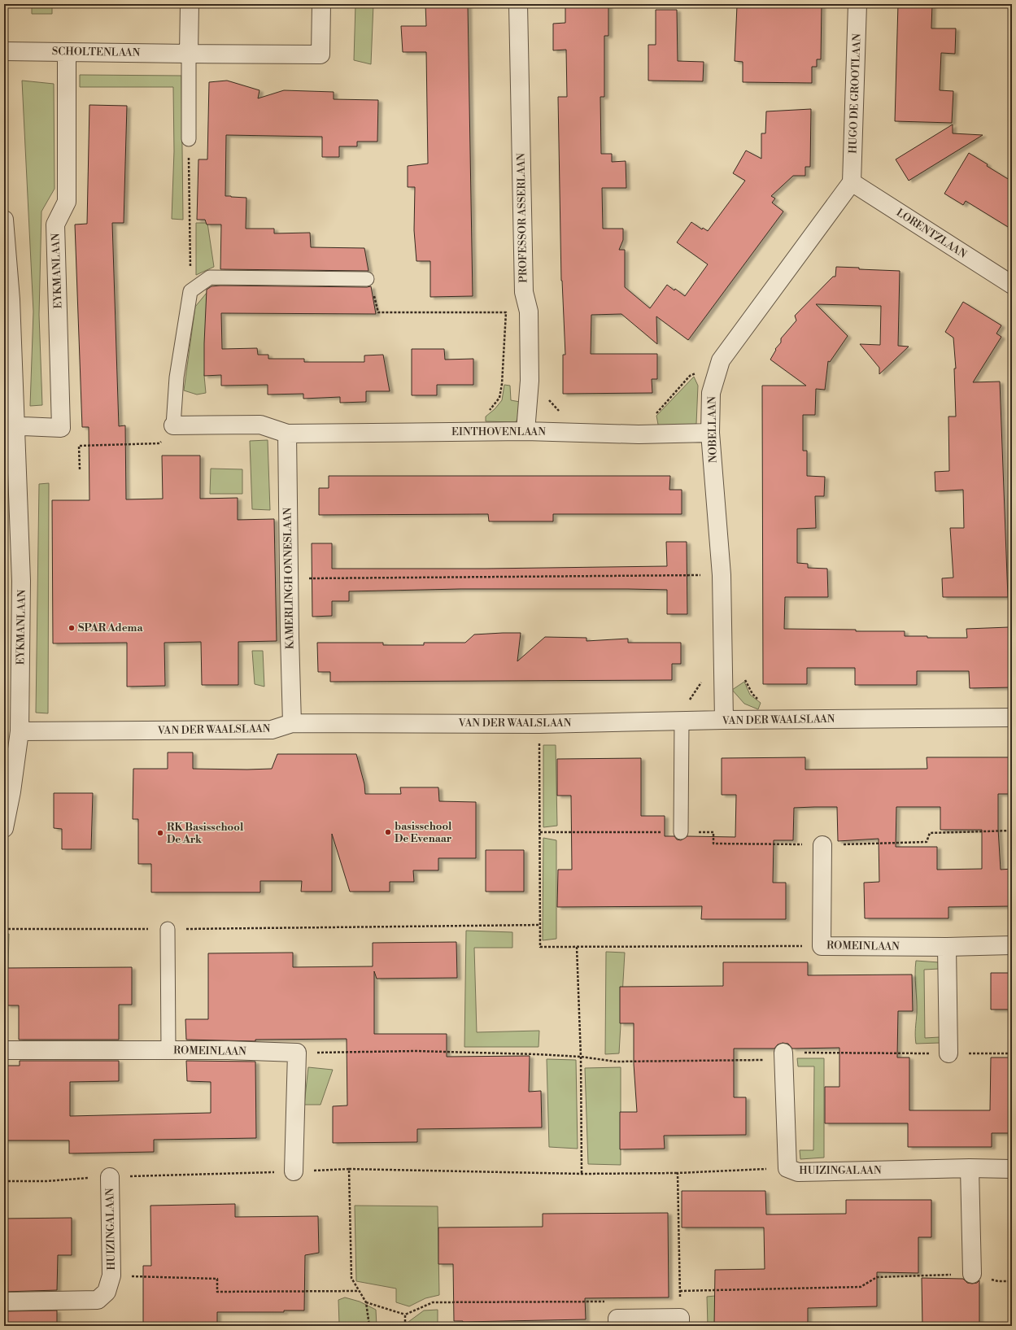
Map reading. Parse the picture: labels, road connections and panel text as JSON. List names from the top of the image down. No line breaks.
{"streets":{"street":["SCHOLTENLAAN","HUGO DE GROOTLAAN","PROFESSOR ASSERLAAN","LORENTZLAAN","EYKMANLAAN","NOBELLAAN","EINTHOVENLAAN","KAMERLINGH ONNESLAAN","VAN DER WAALSLAAN","ROMEINLAAN","HUIZINGALAAN"]},"crossings":[["SCHOLTENLAAN","EYKMANLAAN"],["HUGO DE GROOTLAAN","LORENTZLAAN"],["HUGO DE GROOTLAAN","NOBELLAAN"],["PROFESSOR ASSERLAAN","EINTHOVENLAAN"],["LORENTZLAAN","NOBELLAAN"],["EYKMANLAAN","VAN DER WAALSLAAN"],["NOBELLAAN","EINTHOVENLAAN"],["NOBELLAAN","VAN DER WAALSLAAN"],["EINTHOVENLAAN","KAMERLINGH ONNESLAAN"],["KAMERLINGH ONNESLAAN","VAN DER WAALSLAAN"]],"places":["SPAR Adema","basisschool De Evenaar","RK Basisschool De Ark"]}
